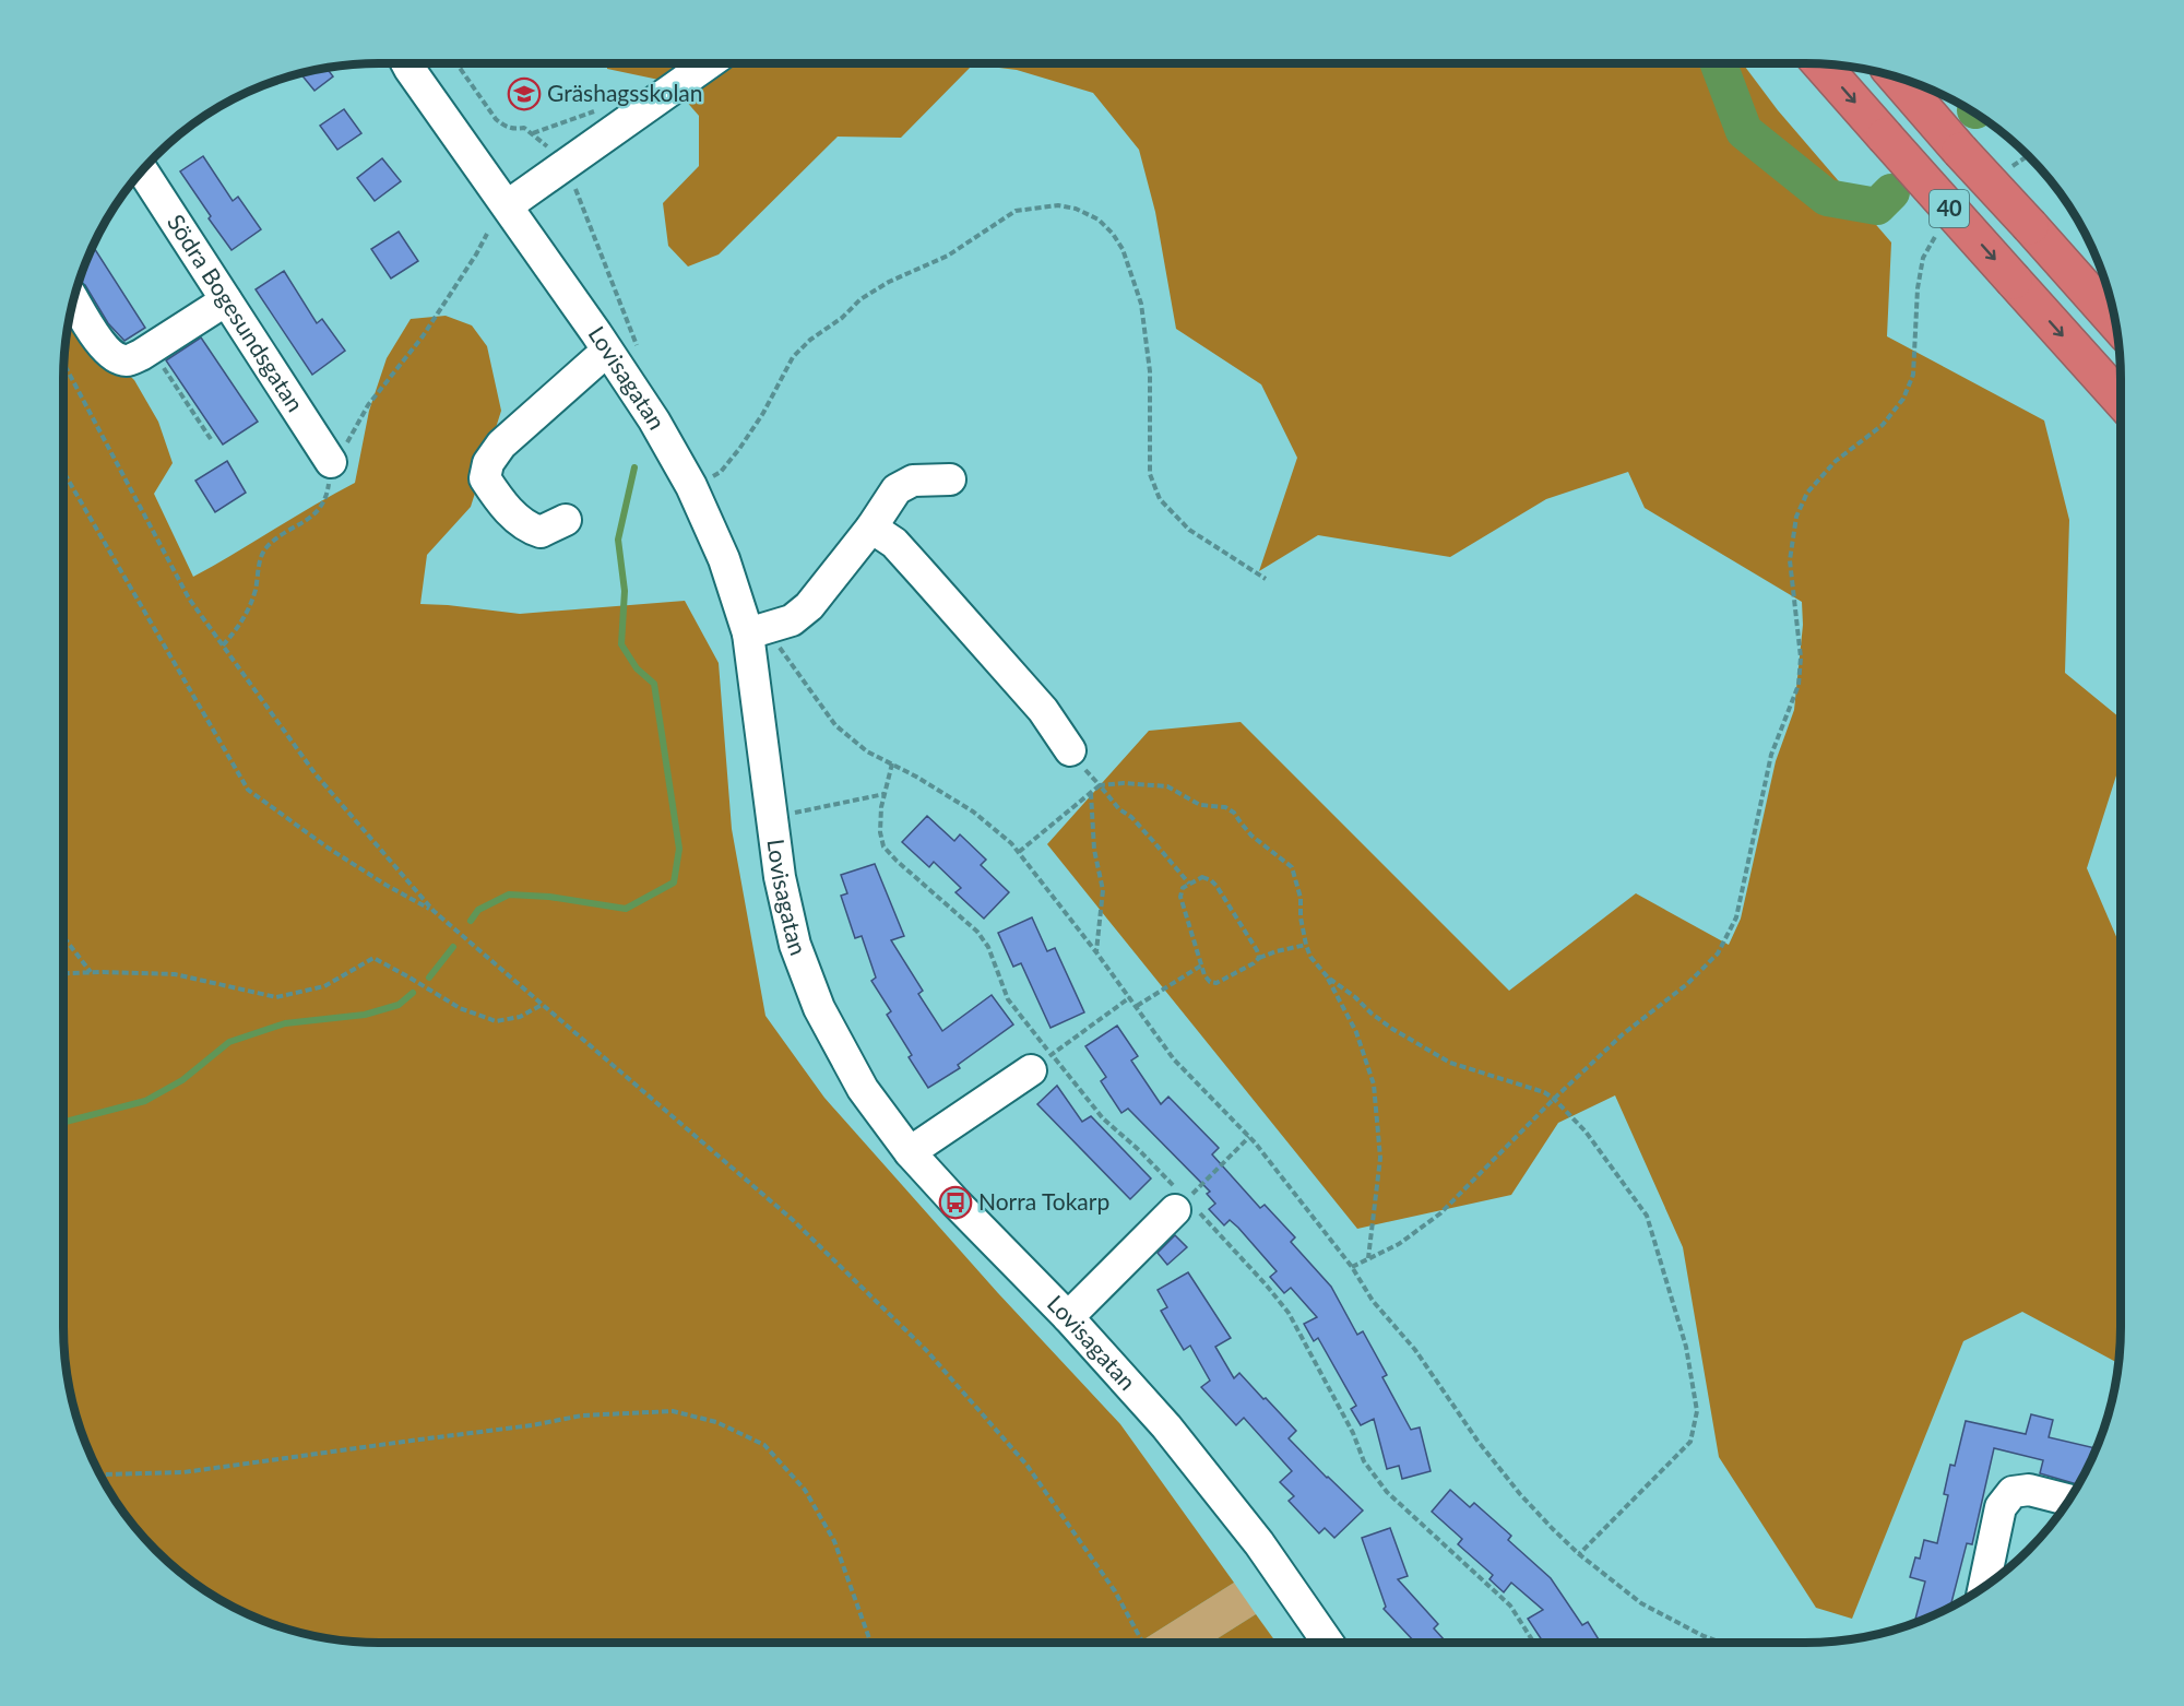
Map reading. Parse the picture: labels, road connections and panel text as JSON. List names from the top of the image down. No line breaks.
{"streets":{"highway":["40"],"street":["Södra Bogesundsgatan","Lovisagatan"]},"places":{"school or university":["Gräshagsskolan"],"bus stop":["Norra Tokarp"]}}
